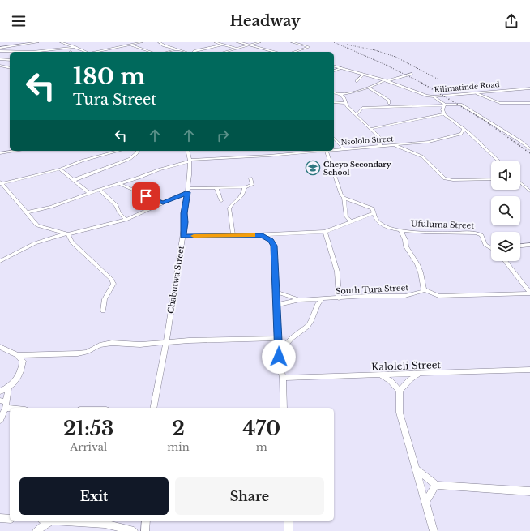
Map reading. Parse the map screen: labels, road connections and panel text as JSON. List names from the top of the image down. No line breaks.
{"streets":{"main road":["Kilimatinde Road"],"street":["Nsololo Street","Ufuluma Street","Chabutwa Street","South Tura Street","Kaloleli Street"]},"crossings":[["Nsololo Street","Chabutwa Street"]],"places":{"school or university":["Cheyo Secondary School"]},"page":{"header":"Headway","turn":["180 m","Tura Street"],"eta":["21:53","Arrival","2","min","470","m"],"buttons":["Exit","Share"]}}
